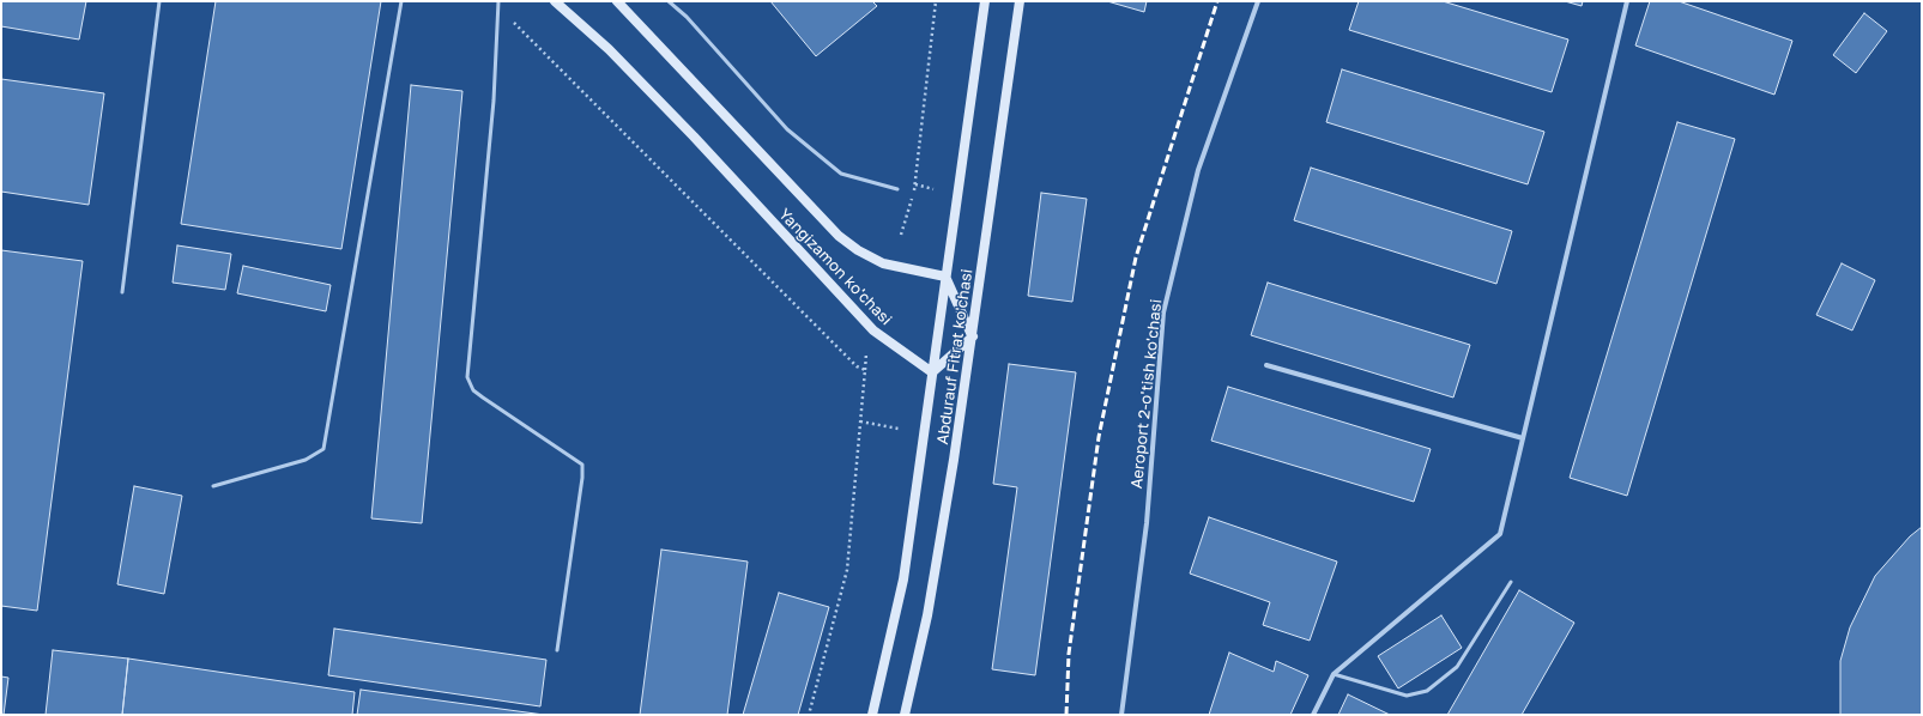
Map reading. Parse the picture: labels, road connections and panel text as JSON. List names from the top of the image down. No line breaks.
{"streets":{"main road":["Yangizamon ko'chasi","Abdurauf Fitrat ko'chasi"],"street":["Aeroport 2-o'tish ko'chasi"]},"crossings":[["Yangizamon ko'chasi","Abdurauf Fitrat ko'chasi"]]}
